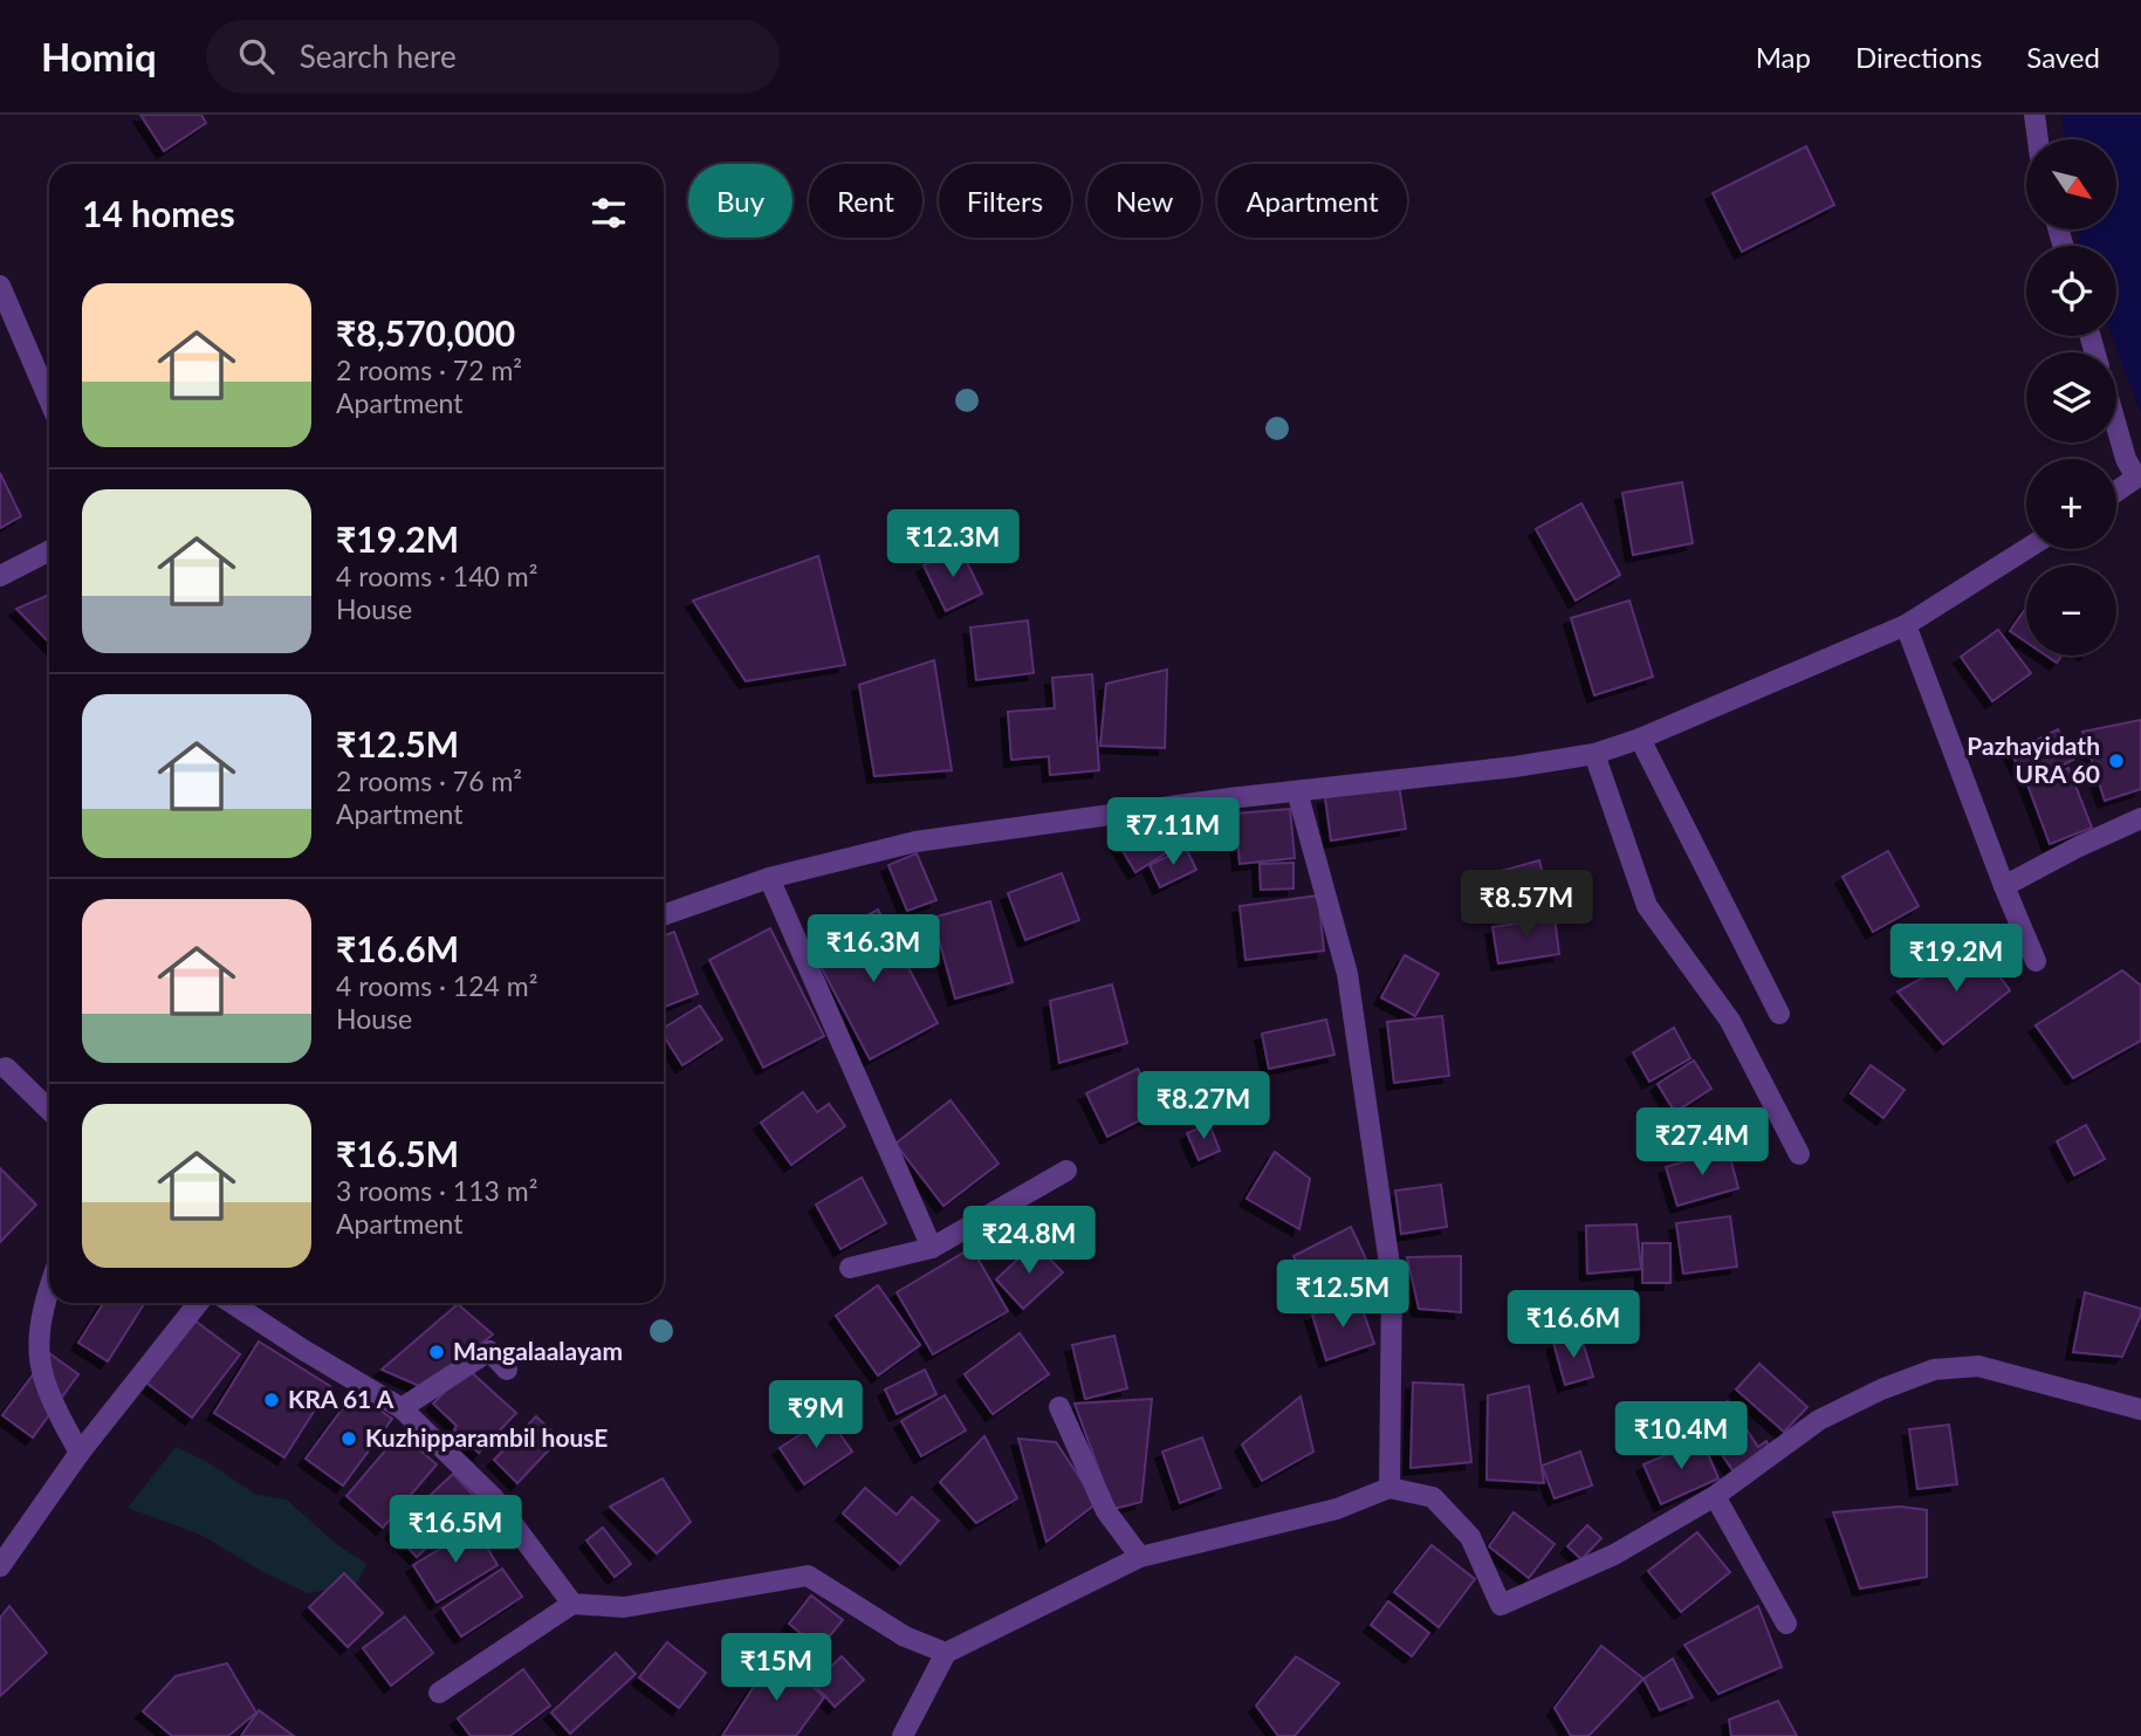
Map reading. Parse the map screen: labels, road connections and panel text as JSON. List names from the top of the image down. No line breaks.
{"places":["Pazhayidath URA 60","Mangalaalayam","KRA 61 A","Kuzhipparambil housE"],"north":"bottom right","page":{"header":"Homiq","search":"Search here","nav":["Map","Directions","Saved"],"map_buttons":["+","−"],"chip":["Buy","Rent","Filters","New","Apartment"],"heading":"14 homes","list":[{"name":"₹8,570,000","note":"2 rooms · 72 m² · Apartment"},{"name":"₹19.2M","note":"4 rooms · 140 m² · House"},{"name":"₹12.5M","note":"2 rooms · 76 m² · Apartment"},{"name":"₹16.6M","note":"4 rooms · 124 m² · House"},{"name":"₹16.5M","note":"3 rooms · 113 m² · Apartment"}],"price":["₹12.3M","₹7.11M","₹8.57M","₹16.3M","₹19.2M","₹8.27M","₹27.4M","₹24.8M","₹12.5M","₹16.6M","₹9M","₹10.4M","₹16.5M","₹15M"]}}
